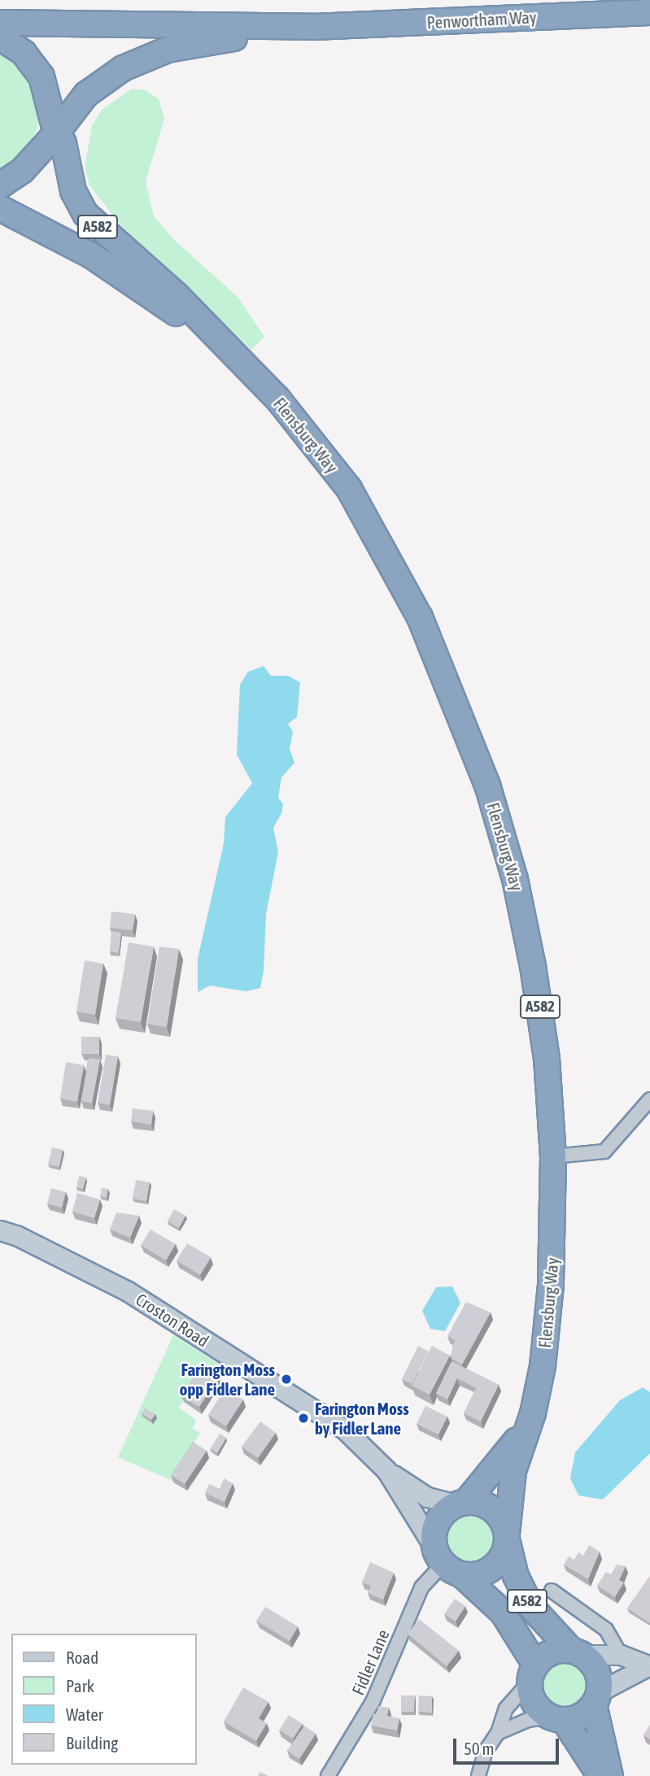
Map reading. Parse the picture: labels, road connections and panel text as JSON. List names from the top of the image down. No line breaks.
{"streets":{"highway":["Penwortham Way","A582","Flensburg Way","Croston Road"],"street":["Fidler Lane"]},"crossings":[["Penwortham Way","A582"],["Penwortham Way","Flensburg Way"],["A582","Flensburg Way"],["A582","Croston Road"],["A582","Fidler Lane"],["Flensburg Way","Croston Road"],["Flensburg Way","Fidler Lane"],["Croston Road","Fidler Lane"]],"places":["Farington Moss opp Fidler Lane","Farington Moss by Fidler Lane"],"legend":["Road","Park","Water","Building"],"scale_bar":"50 m"}
